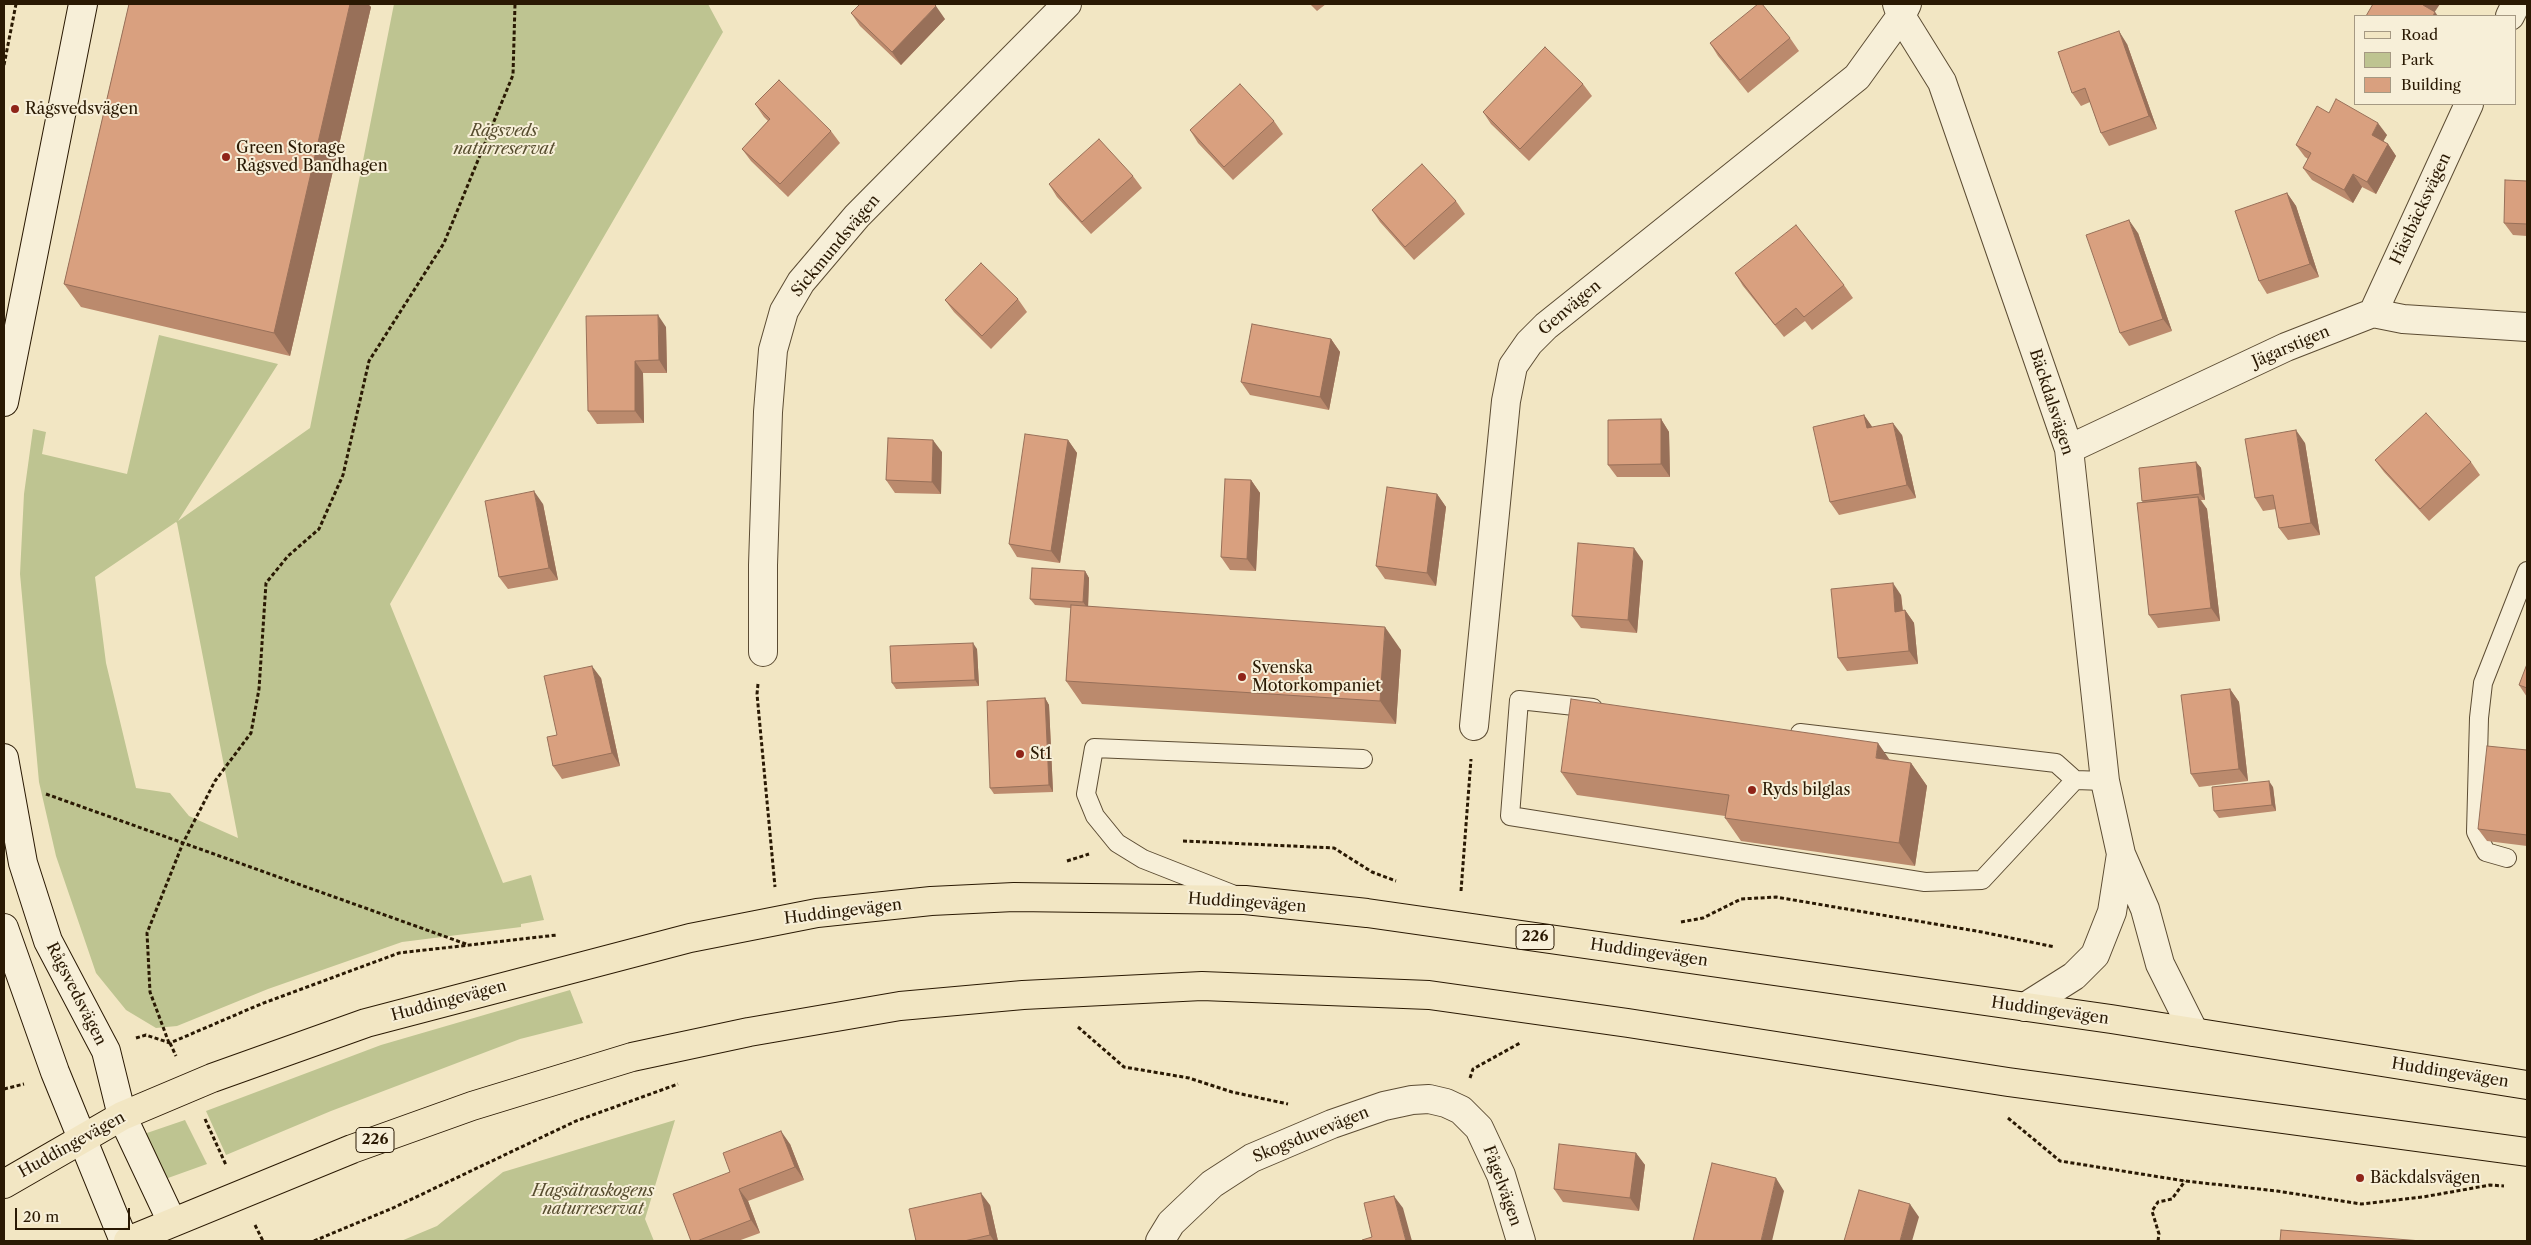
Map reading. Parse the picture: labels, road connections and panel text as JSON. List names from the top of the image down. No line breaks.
{"streets":{"main road":["Huddingevägen","226"],"street":["Hästbäcksvägen","Sickmundsvägen","Genvägen","Jägarstigen","Bäckdalsvägen","Rågsvedsvägen","Skogsduvevägen","Fågelvägen"]},"crossings":[["Hästbäcksvägen","Jägarstigen"],["Genvägen","Bäckdalsvägen"],["Jägarstigen","Bäckdalsvägen"],["Bäckdalsvägen","Huddingevägen"],["Huddingevägen","Rågsvedsvägen"],["226","Rågsvedsvägen"],["Skogsduvevägen","Fågelvägen"]],"parks":["Rågsveds naturreservat","Hagsätraskogens naturreservat"],"places":["Rågsvedsvägen","Green Storage Rågsved Bandhagen","Svenska Motorkompaniet","St1","Ryds bilglas","Bäckdalsvägen"],"legend":["Road","Park","Building"],"scale_bar":"20 m"}
